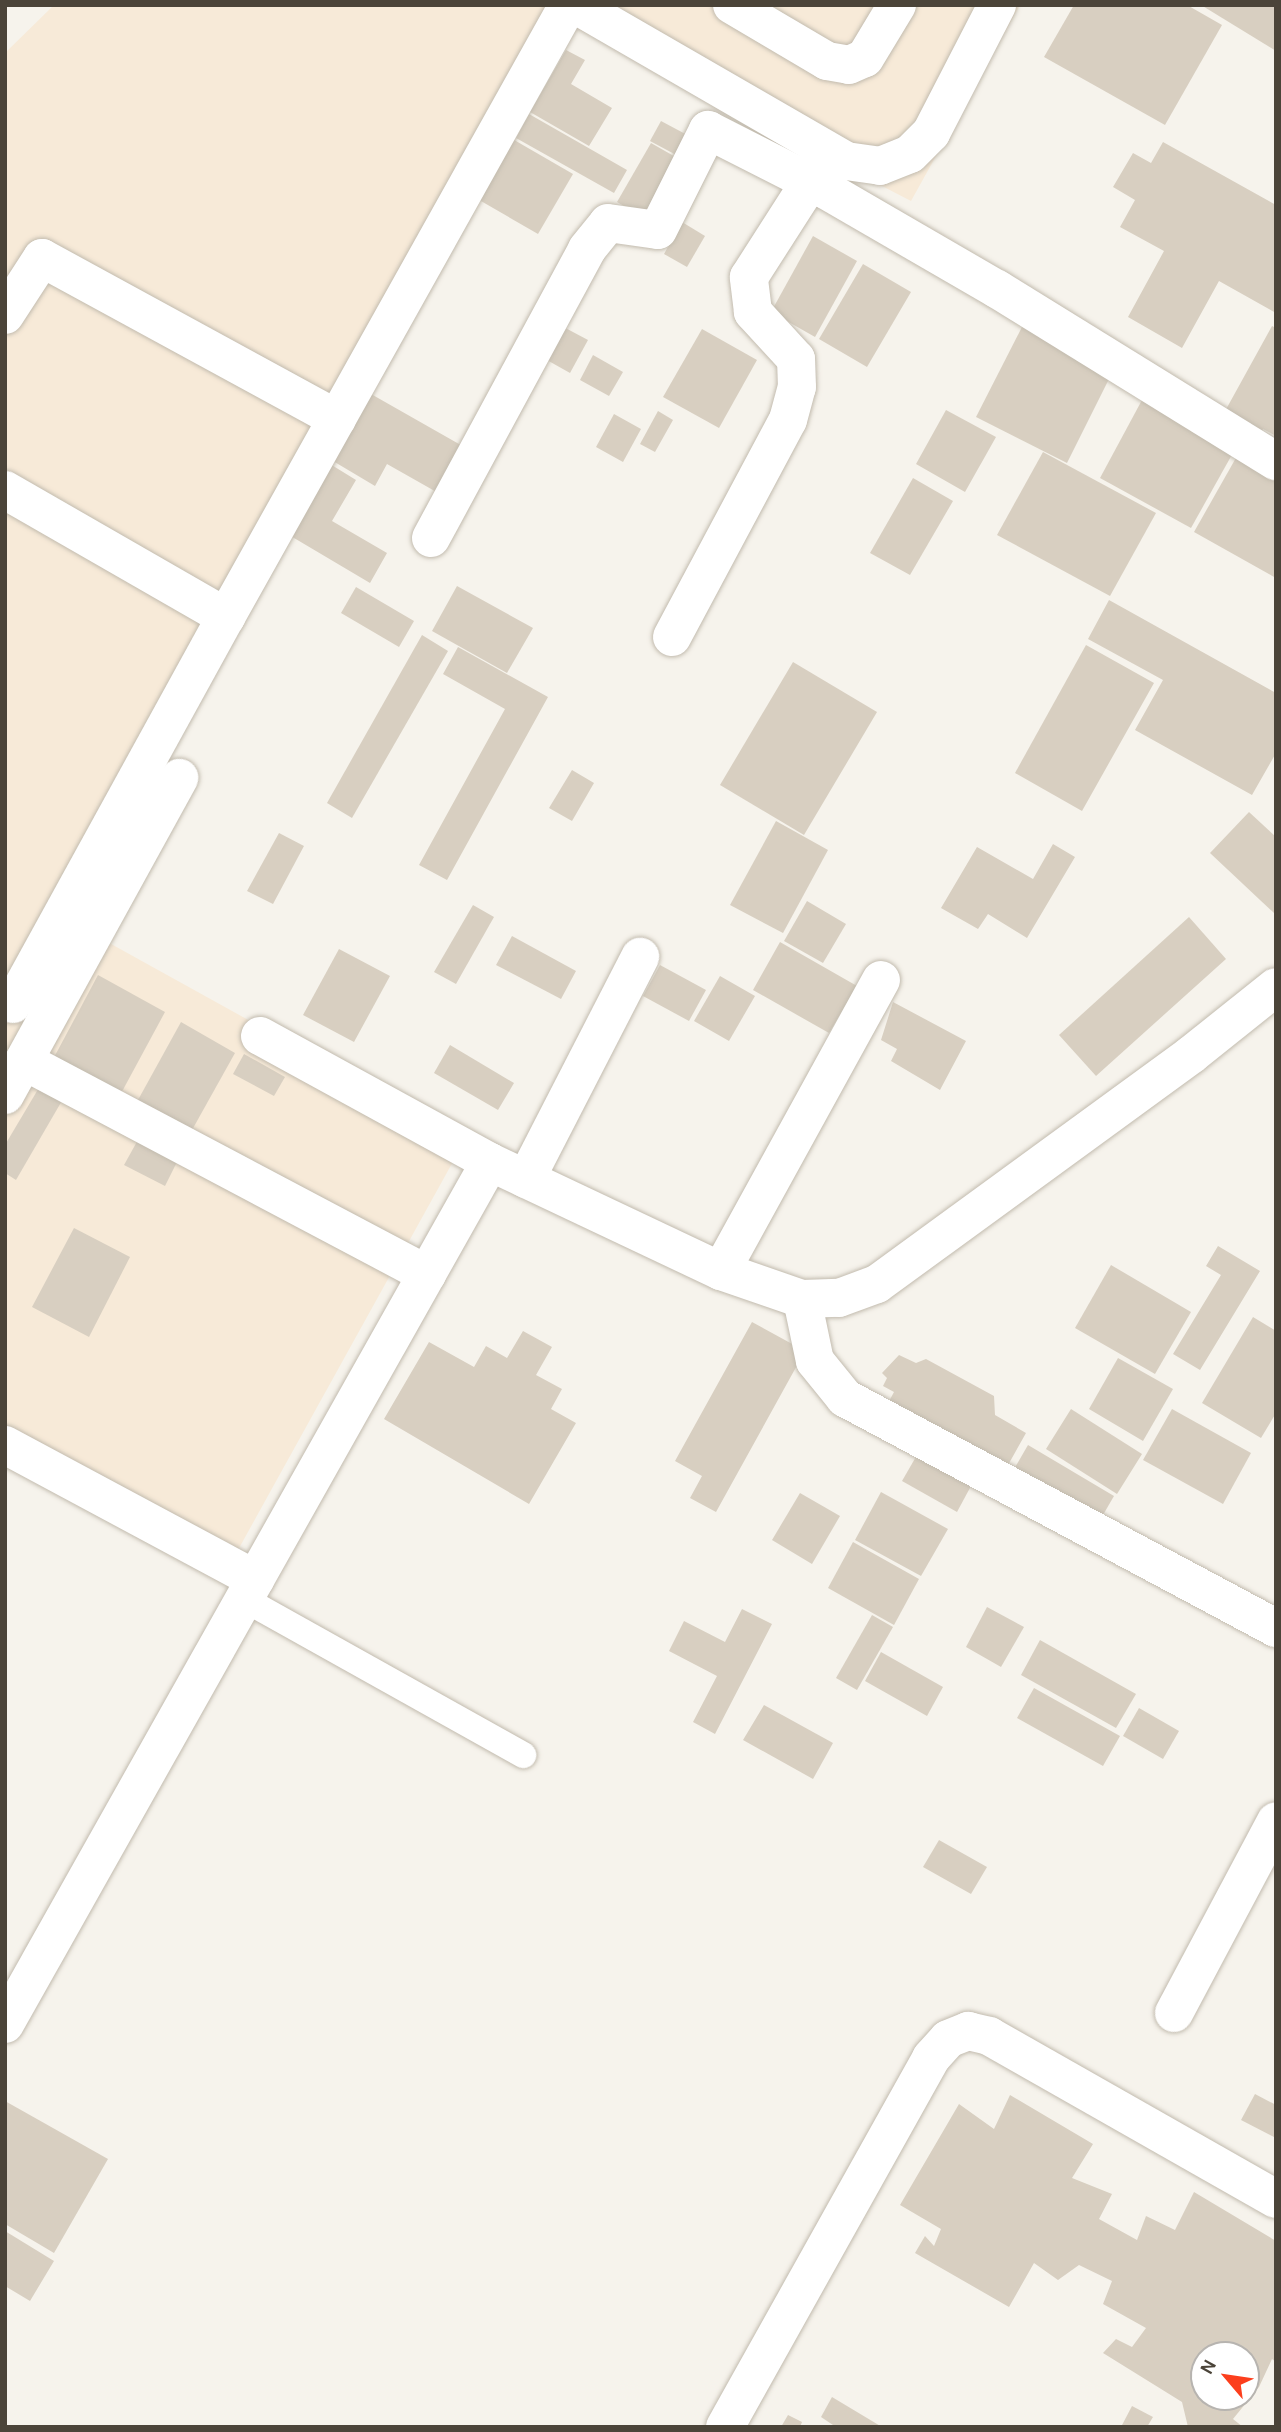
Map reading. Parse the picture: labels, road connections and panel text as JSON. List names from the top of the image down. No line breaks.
{"north":"top left"}
